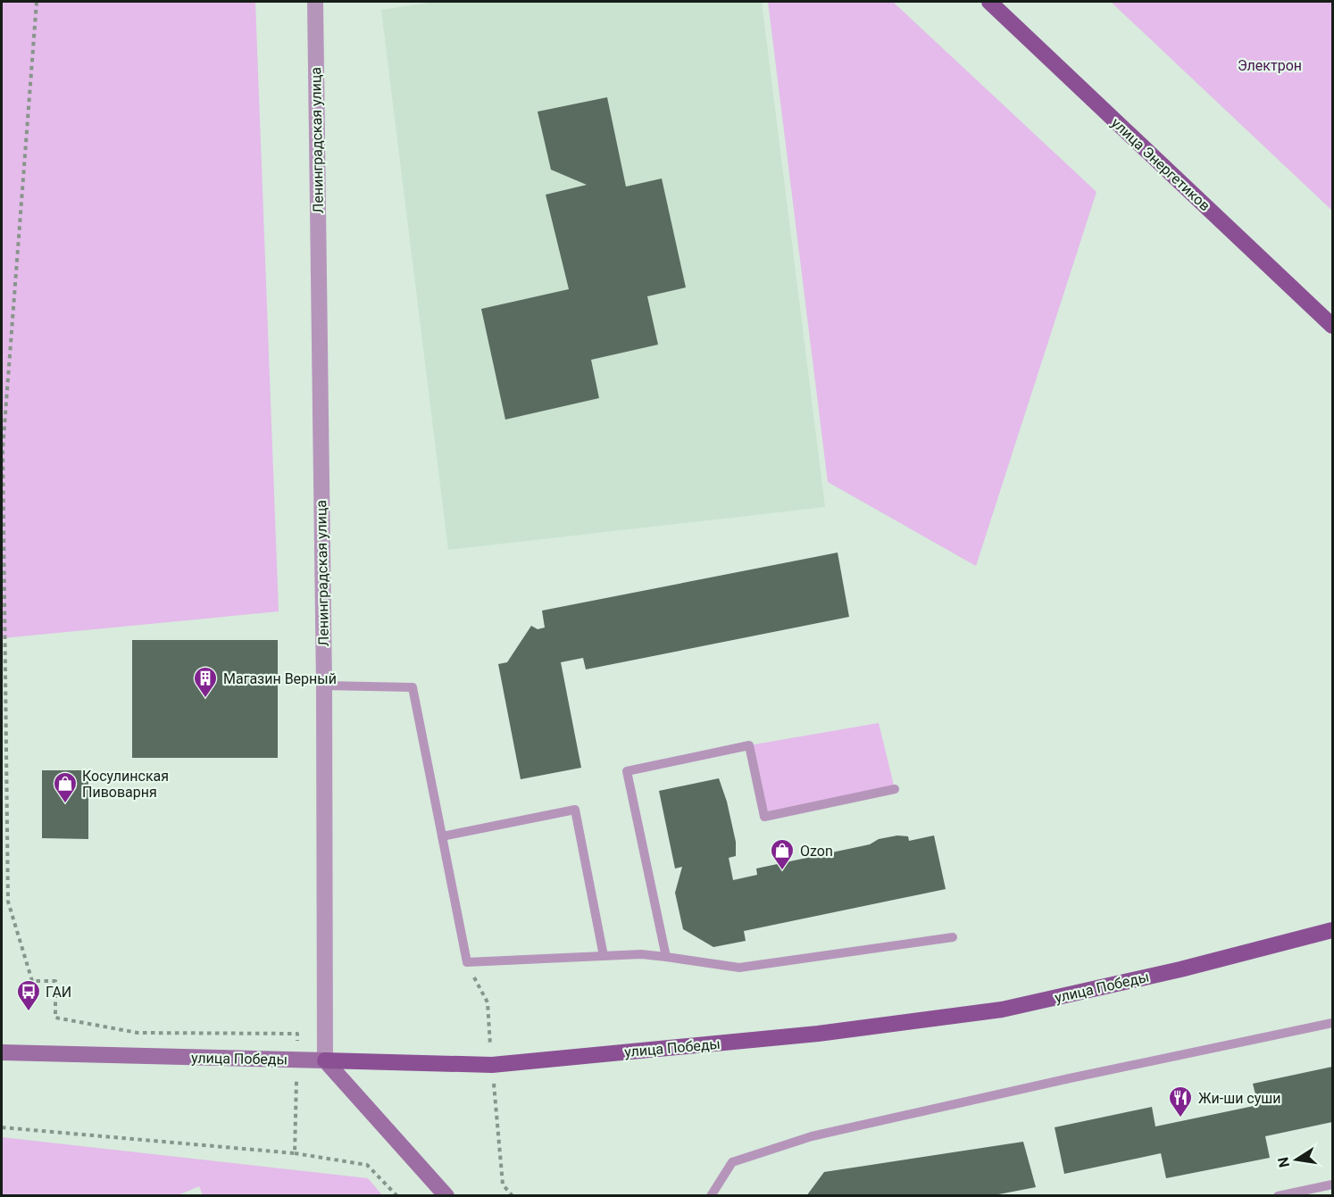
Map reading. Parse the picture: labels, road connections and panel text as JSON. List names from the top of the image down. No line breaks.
{"streets":{"main road":["улица Энергетиков","улица Победы"],"street":["Ленинградская улица"]},"crossings":[["Ленинградская улица","улица Победы"]],"parks":["Электрон"],"places":{"building":["Магазин Верный"],"shop":["Косулинская Пивоварня","Ozon"],"bus stop":["ГАИ"],"restaurant":["Жи-ши суши"]},"north":"left"}
